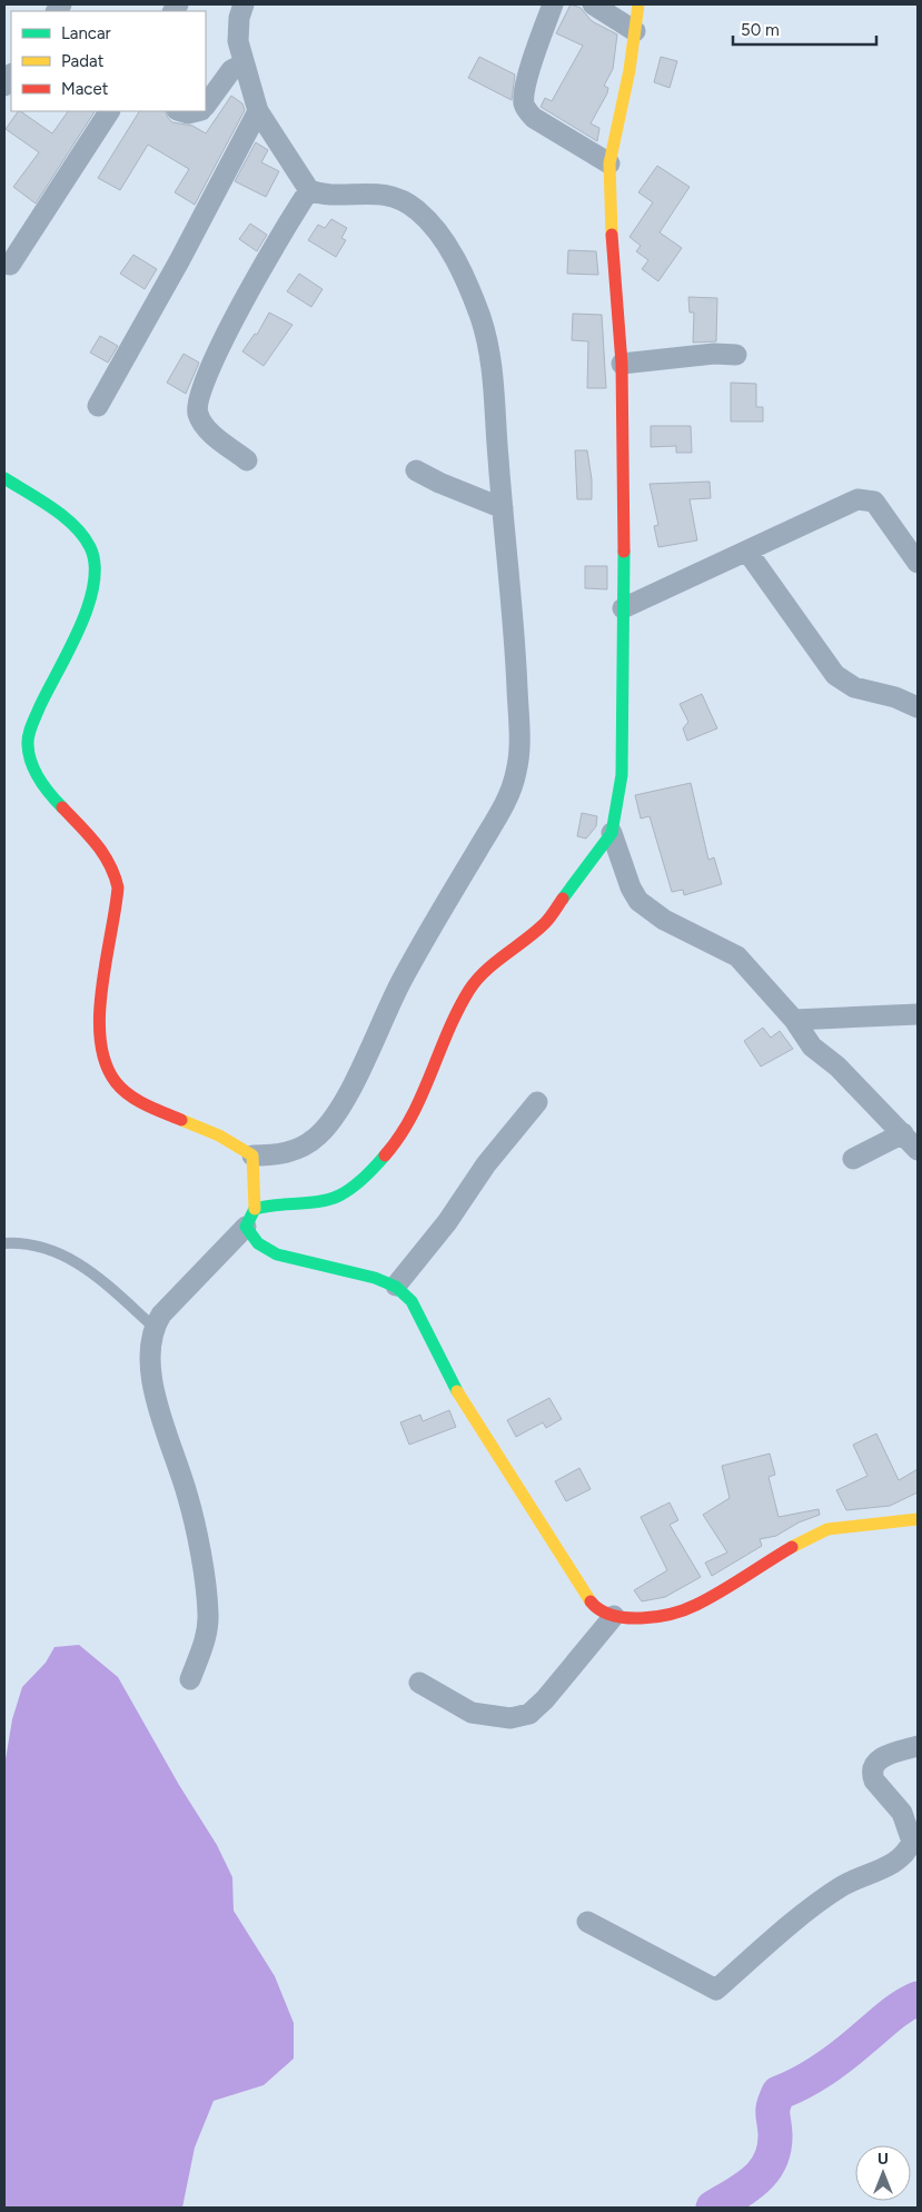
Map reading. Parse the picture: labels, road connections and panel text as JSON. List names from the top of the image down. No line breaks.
{"legend":["Lancar","Padat","Macet"],"scale_bar":"50 m","north":"top"}
